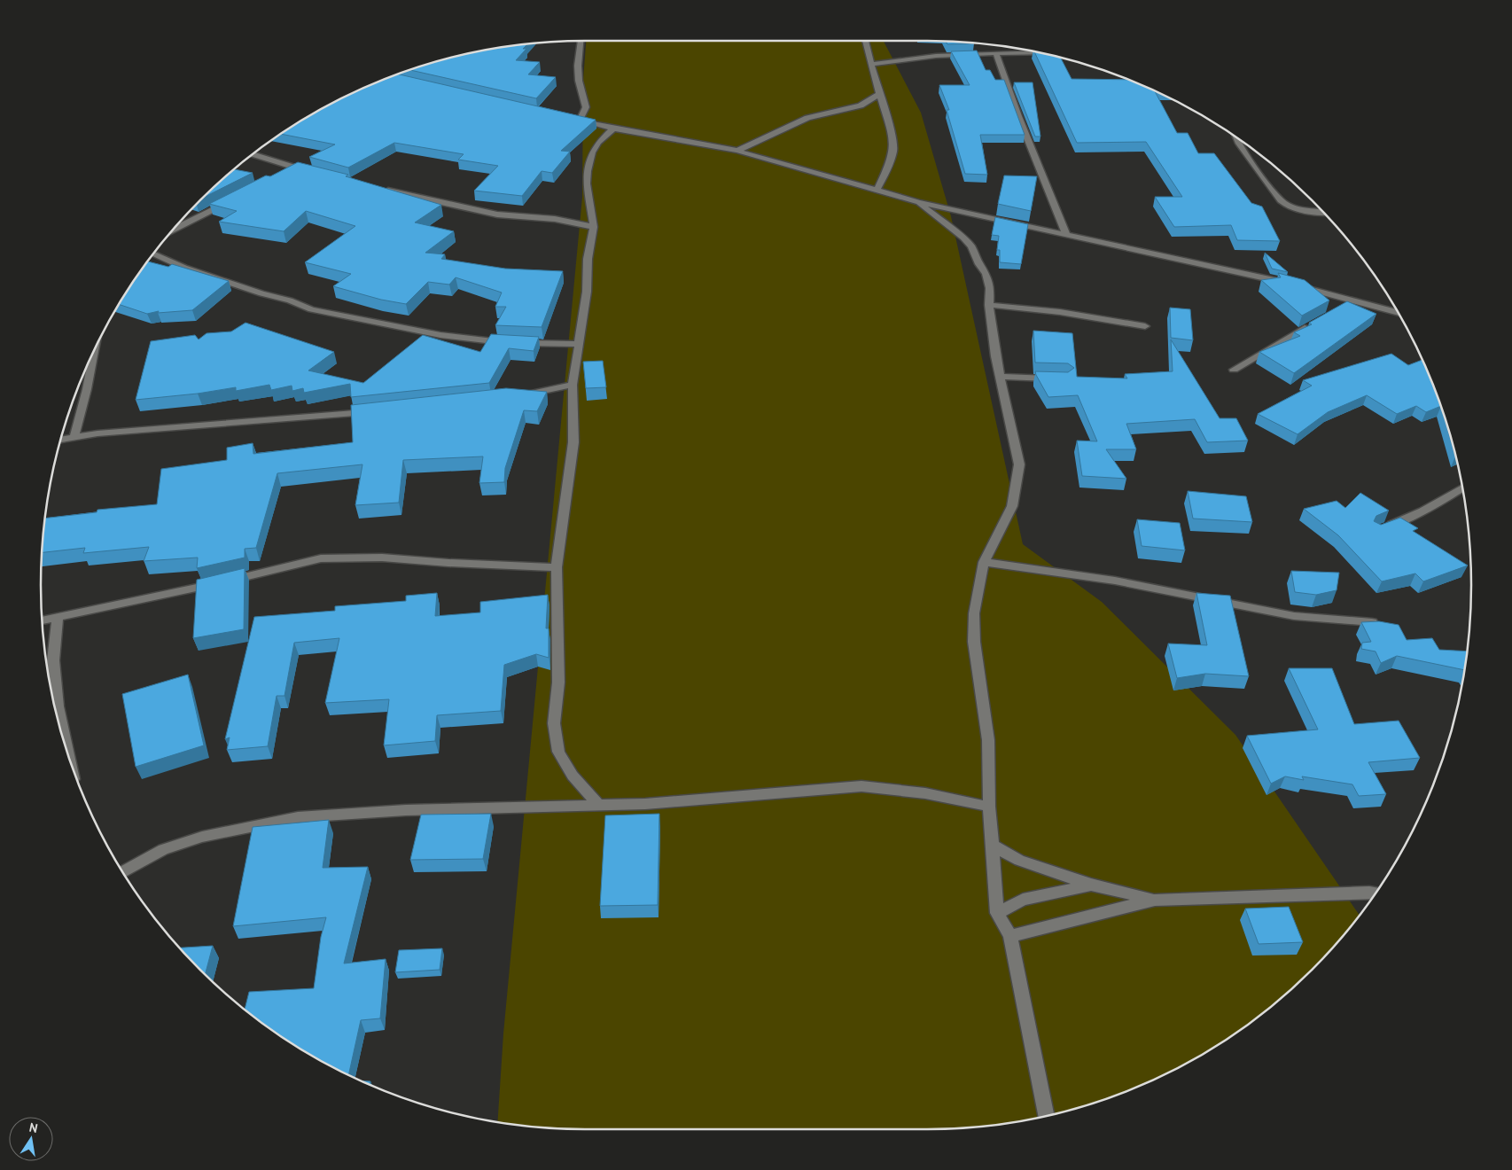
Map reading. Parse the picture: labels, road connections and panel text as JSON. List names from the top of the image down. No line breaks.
{"north":"top"}
